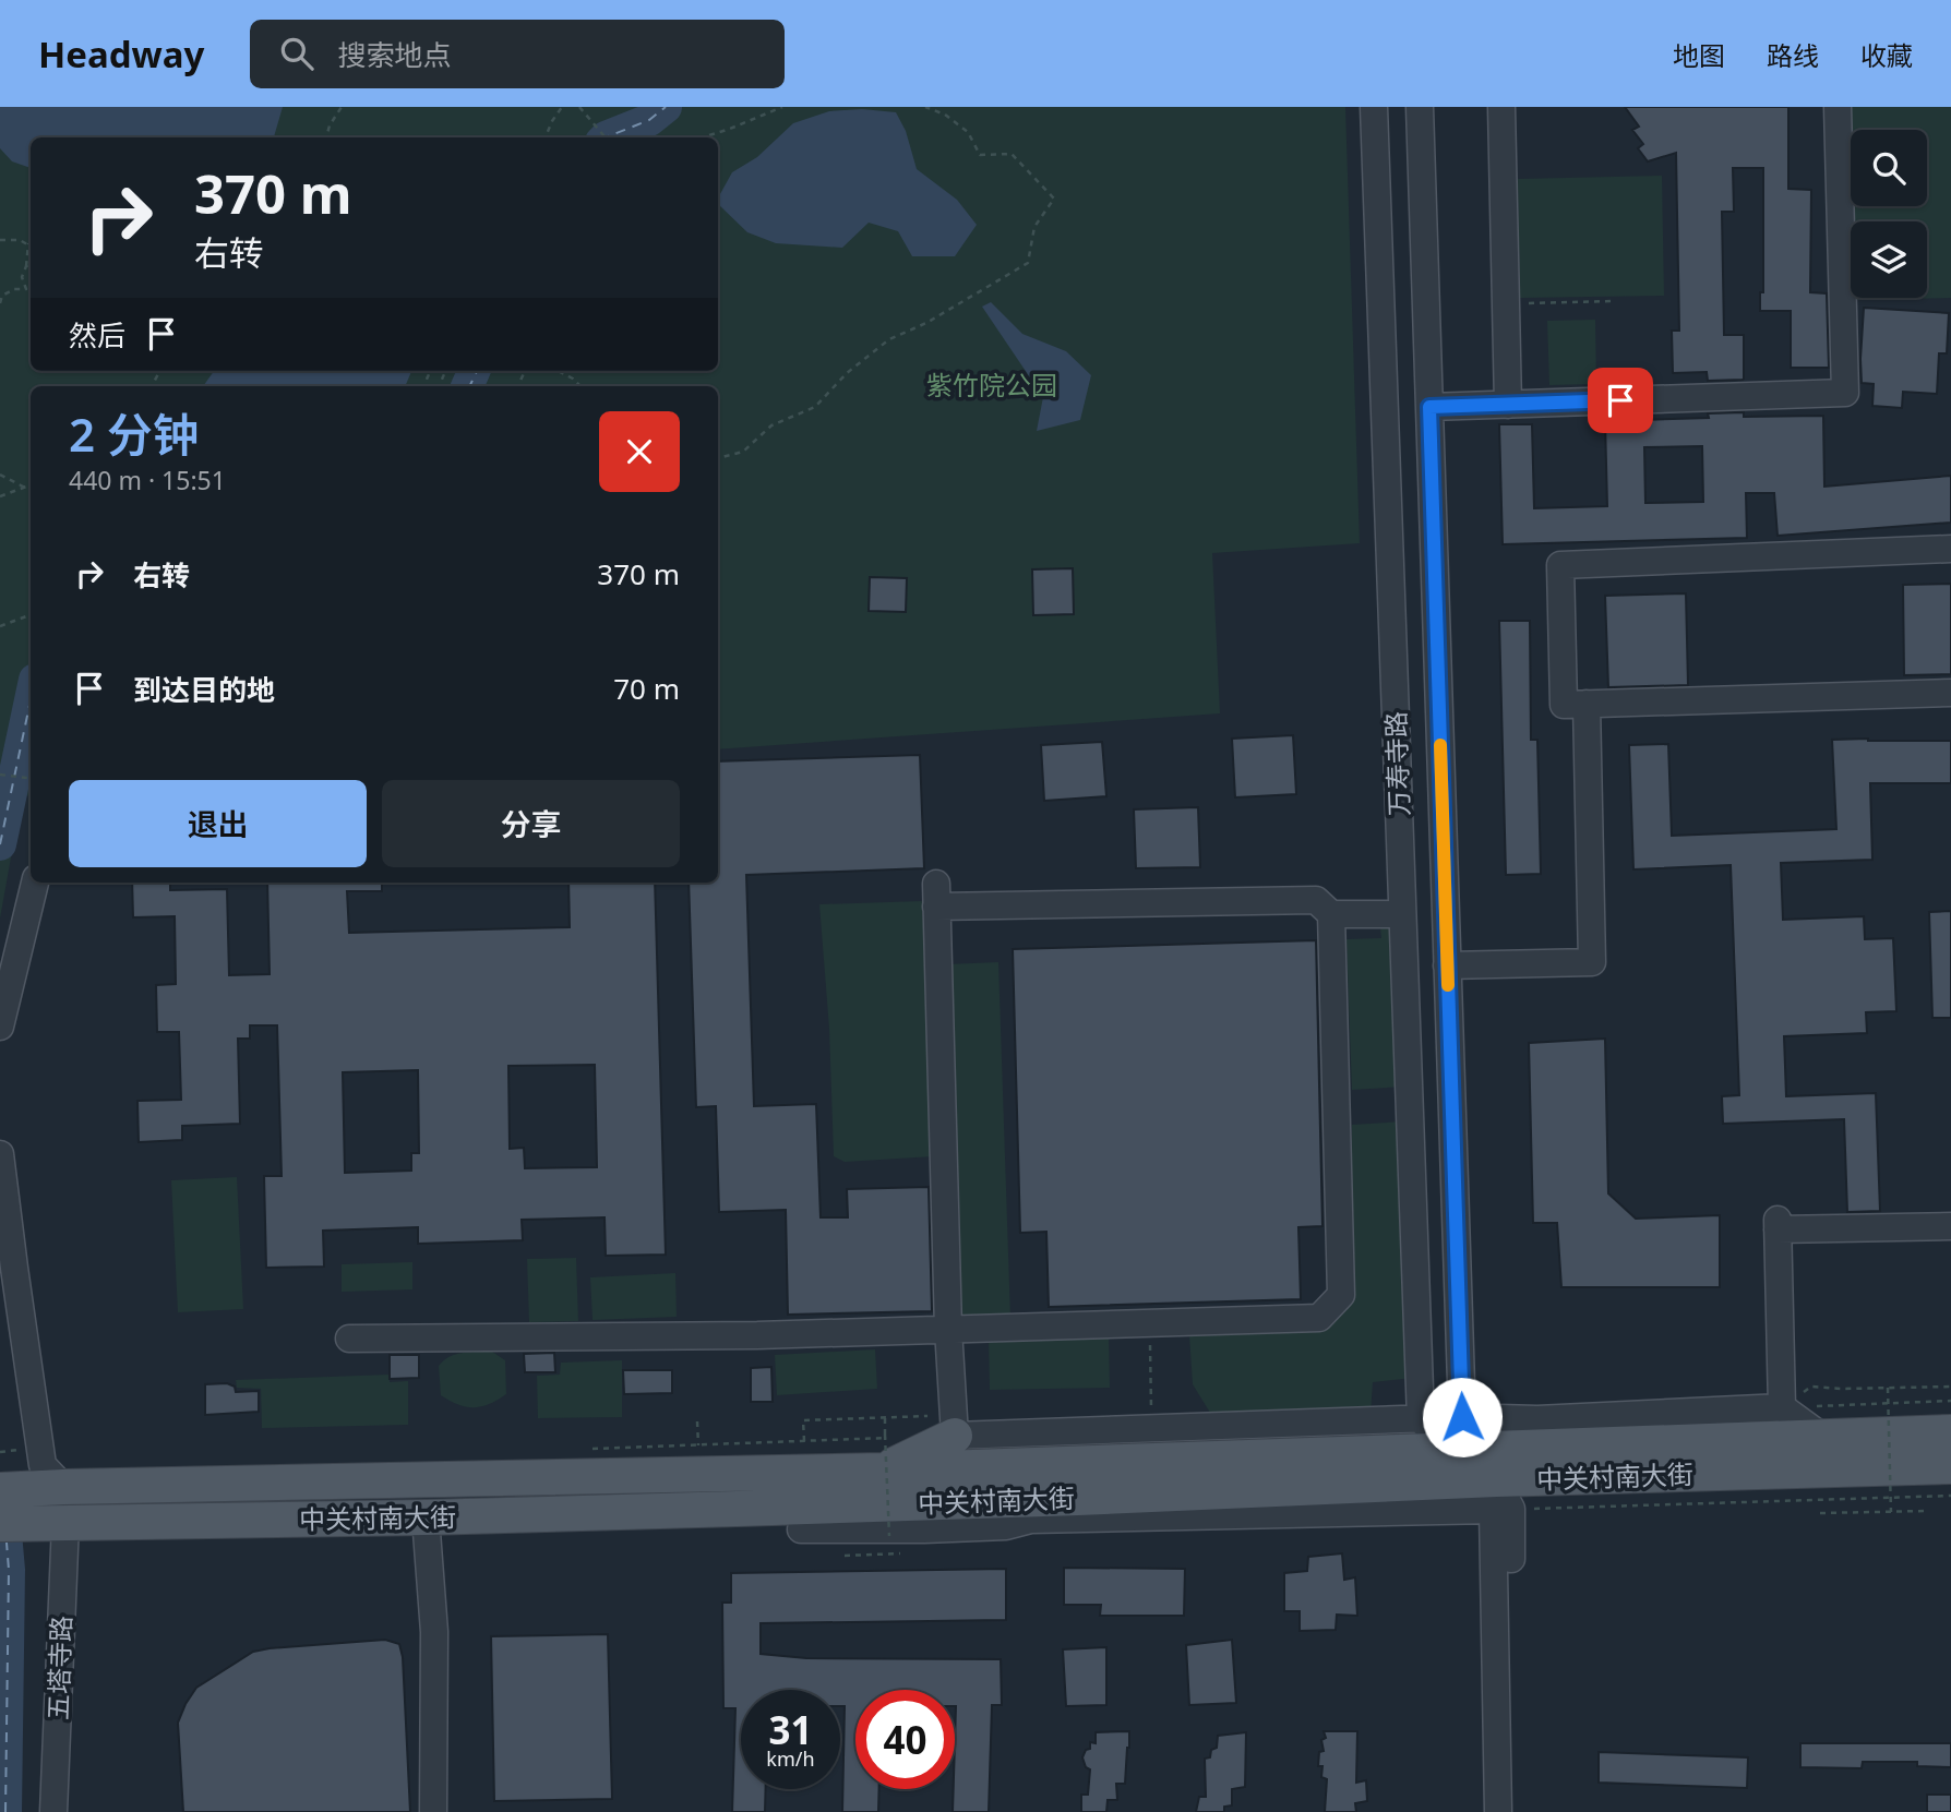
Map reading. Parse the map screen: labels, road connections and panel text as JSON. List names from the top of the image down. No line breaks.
{"streets":{"main road":["中关村南大街"],"street":["万寿寺路","五塔寺路"]},"crossings":[["中关村南大街","五塔寺路"]],"parks":["紫竹院公园"],"page":{"header":"Headway","search":"搜索地点","nav":["地图","路线","收藏"],"turn":["370 m","右转"],"then":"然后","heading":["2 分钟","440 m · 15:51"],"list":[{"name":"右转","value":"370 m"},{"name":"到达目的地","value":"70 m"}],"buttons":["退出","分享"],"speed":"31 km/h","limit":"40"}}
